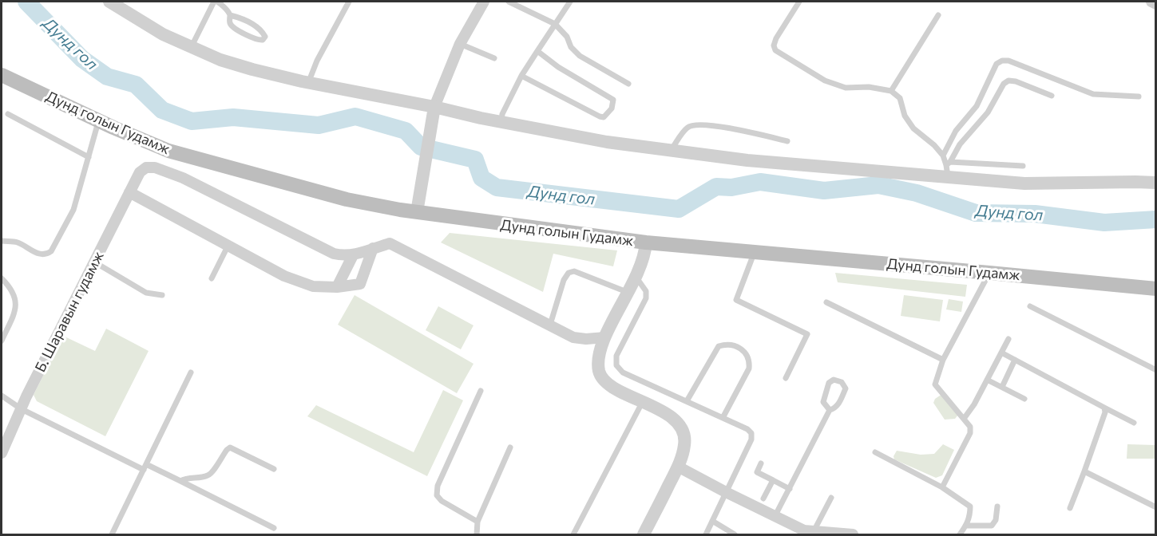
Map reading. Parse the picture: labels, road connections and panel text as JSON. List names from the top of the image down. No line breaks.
{"streets":{"main road":["Дунд голын Гудамж"],"street":["Б. Шаравын гудамж"]},"water":["Дунд гол"]}
